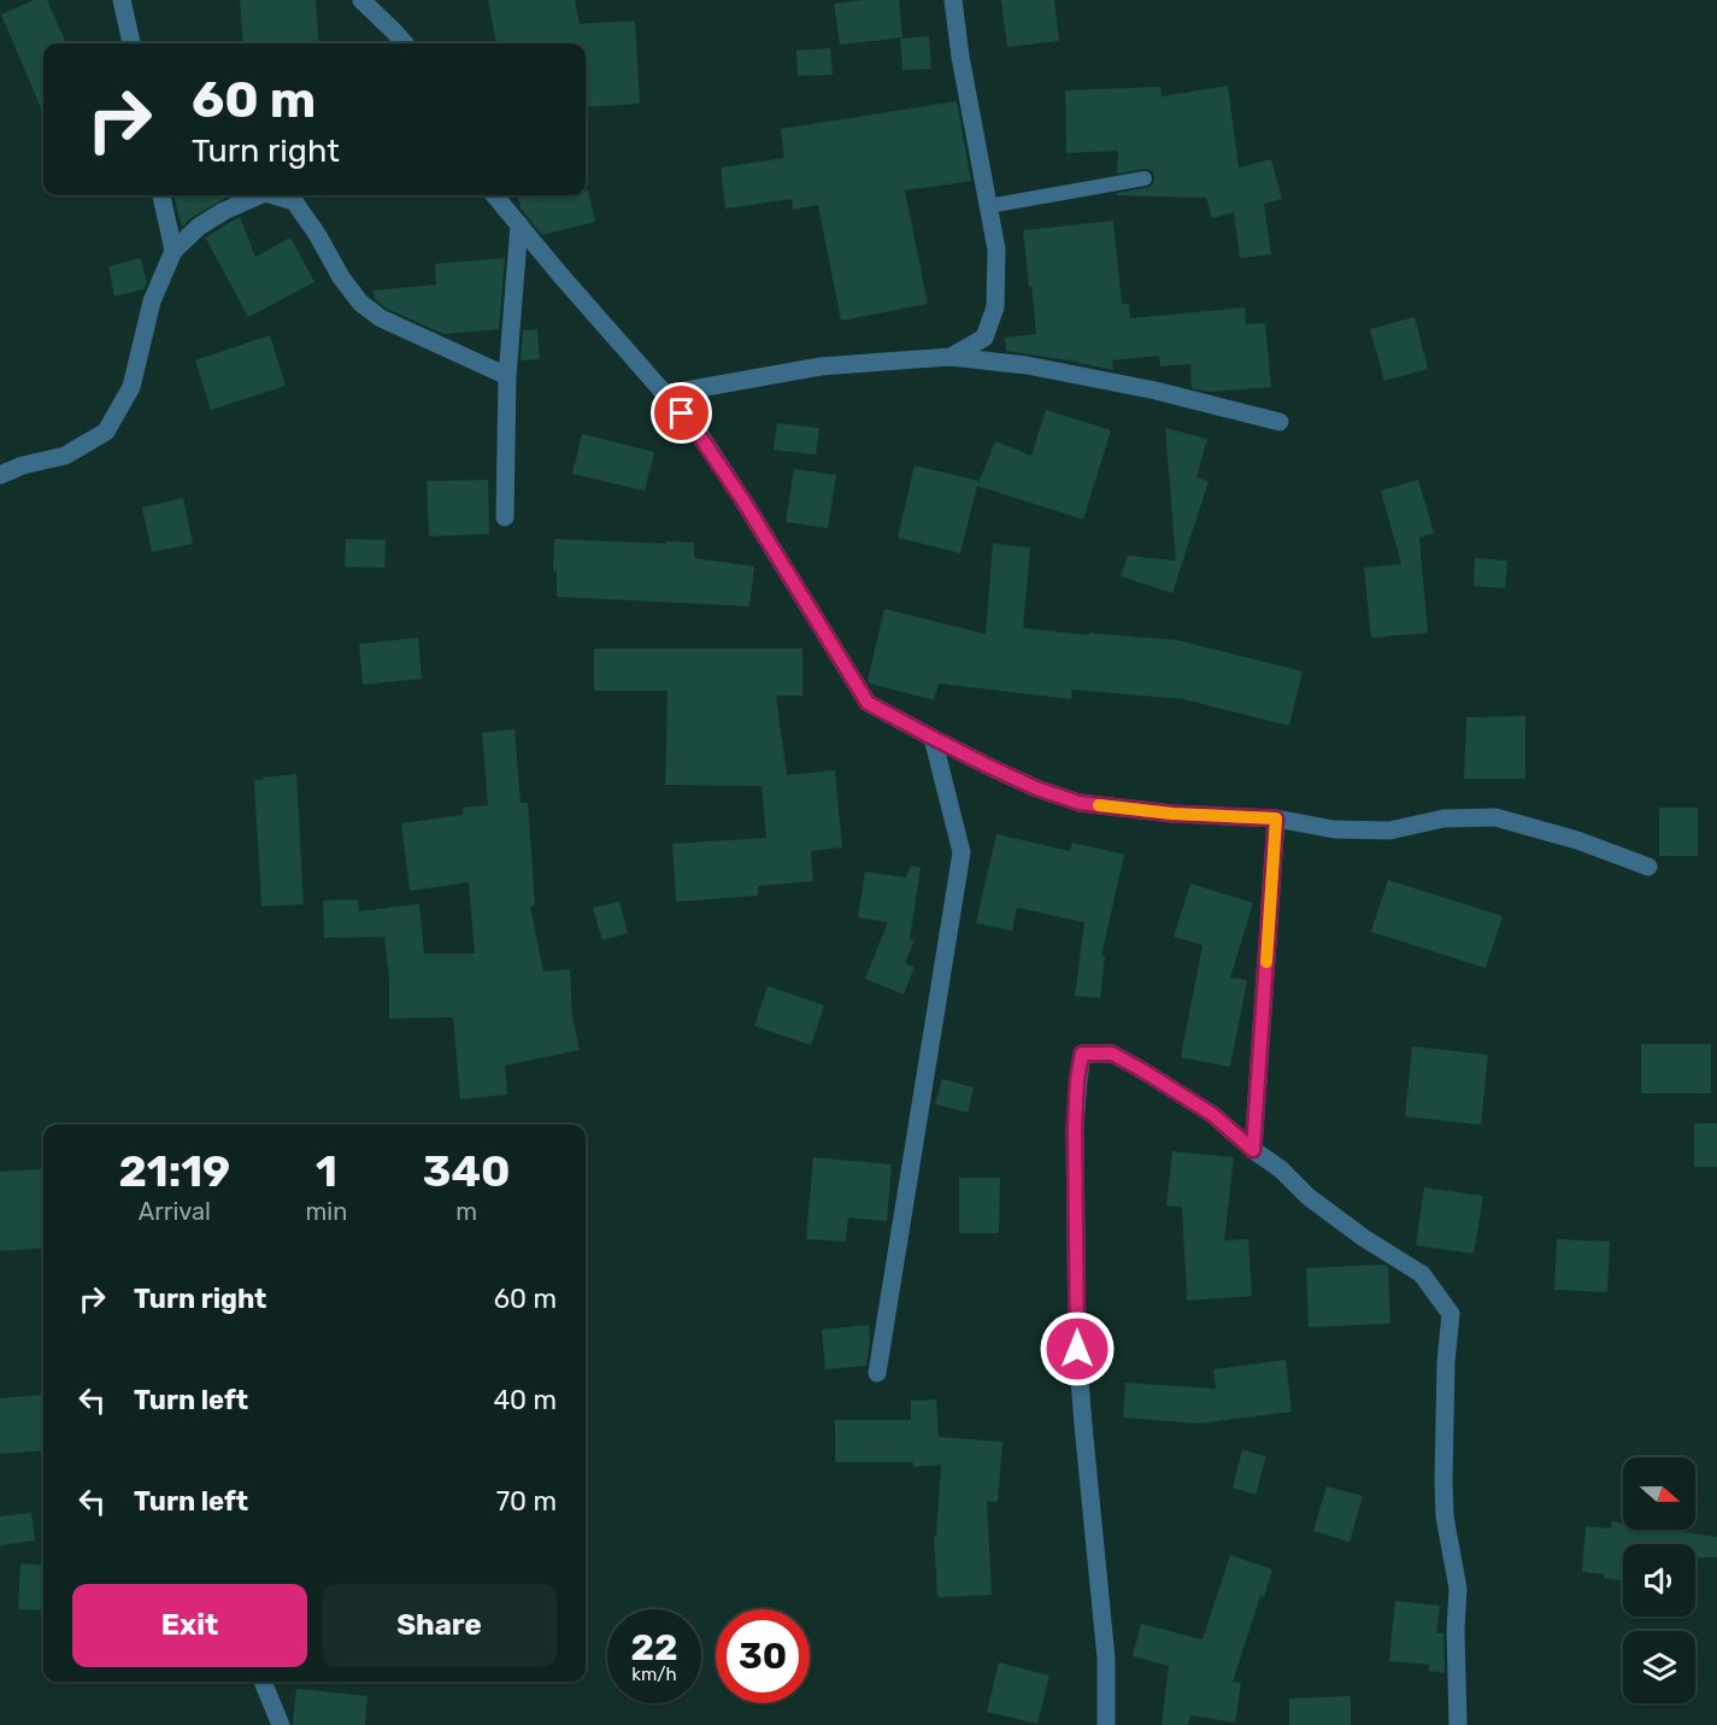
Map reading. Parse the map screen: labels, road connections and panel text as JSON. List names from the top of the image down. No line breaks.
{"north":"right","page":{"turn":["60 m","Turn right"],"eta":["21:19","Arrival","1","min","340","m"],"list":[{"name":"Turn right","value":"60 m"},{"name":"Turn left","value":"40 m"},{"name":"Turn left","value":"70 m"}],"buttons":["Exit","Share"],"speed":"22 km/h","limit":"30"}}
